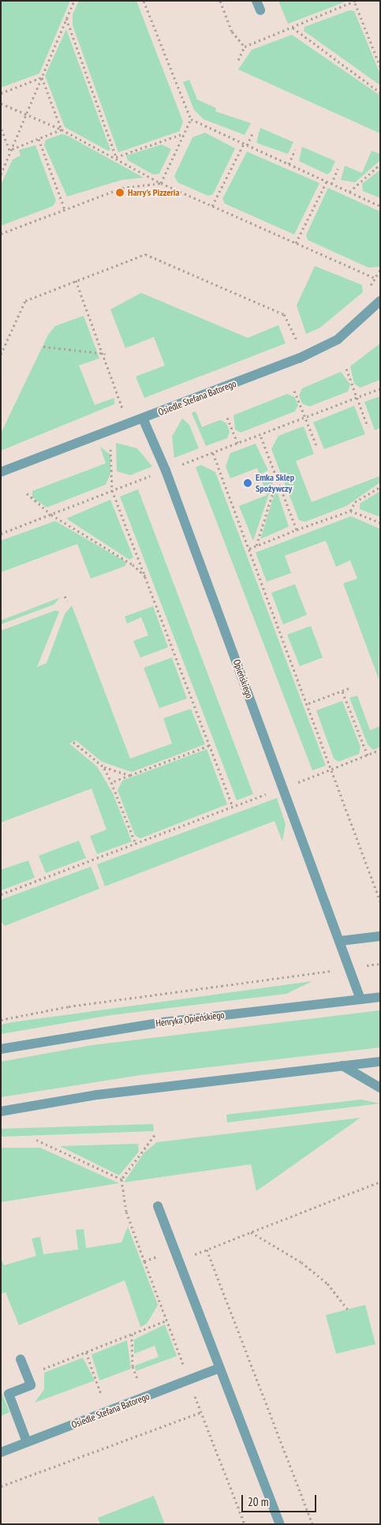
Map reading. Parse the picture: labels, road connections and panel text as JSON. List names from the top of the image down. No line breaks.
{"streets":{"street":["Osiedle Stefana Batorego","Opieńskiego","Henryka Opieńskiego"]},"crossings":[["Osiedle Stefana Batorego","Opieńskiego"],["Opieńskiego","Henryka Opieńskiego"]],"places":["Harry's Pizzeria","Emka Sklep Spożywczy"],"scale_bar":"20 m"}
